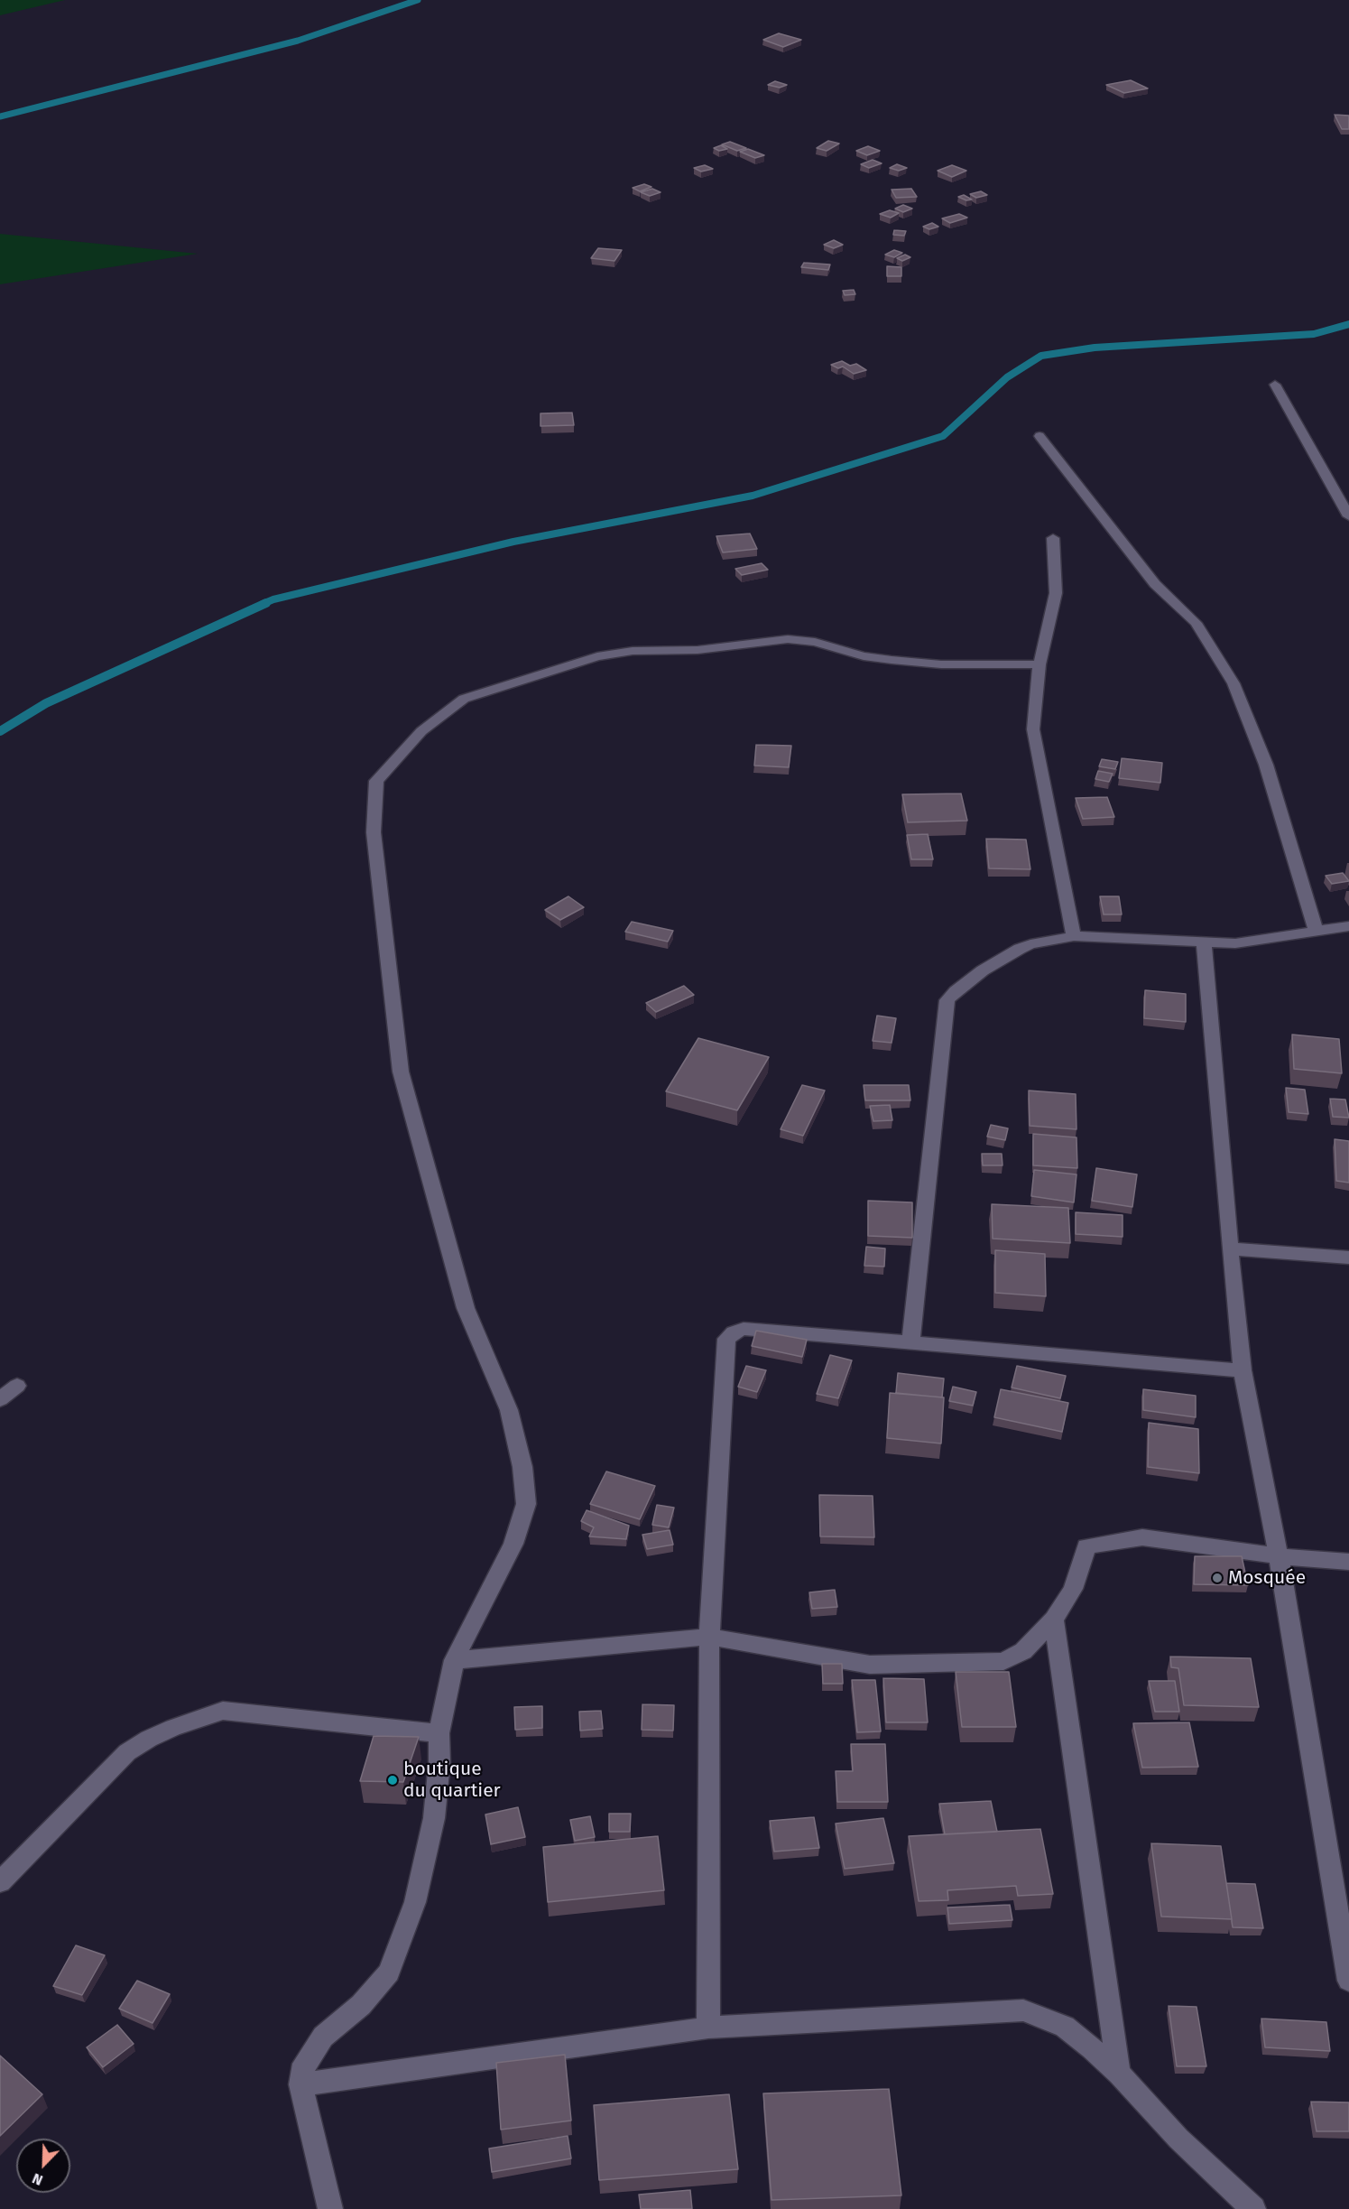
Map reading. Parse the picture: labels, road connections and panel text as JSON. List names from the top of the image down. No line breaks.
{"places":["Mosquée","boutique du quartier"],"north":"bottom left"}
